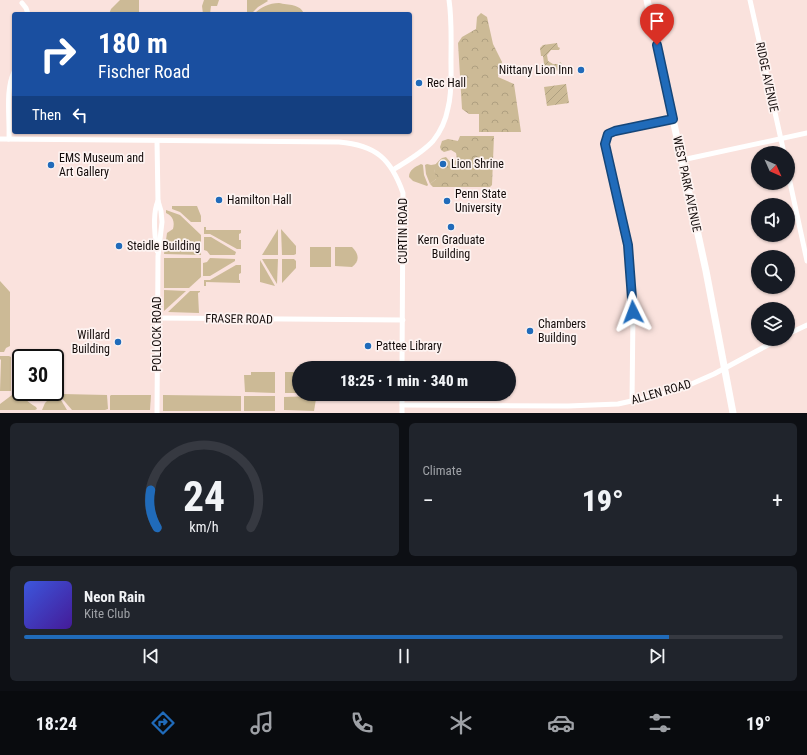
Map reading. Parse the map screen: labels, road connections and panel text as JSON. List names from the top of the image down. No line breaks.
{"streets":{"main road":["WEST PARK AVENUE"],"street":["RIDGE AVENUE","CURTIN ROAD","FRASER ROAD","POLLOCK ROAD","ALLEN ROAD"]},"crossings":[["WEST PARK AVENUE","ALLEN ROAD"],["CURTIN ROAD","FRASER ROAD"],["FRASER ROAD","POLLOCK ROAD"]],"places":["Nittany Lion Inn","Rec Hall","Lion Shrine","EMS Museum and Art Gallery","Hamilton Hall","Penn State University","Kern Graduate Building","Steidle Building","Chambers Building","Willard Building","Pattee Library"],"north":"bottom right","page":{"turn":["180 m","Fischer Road"],"then":"Then","limit":"30","trip":"18:25 · 1 min · 340 m","tile":"Climate","heat":["−","19°","+"],"song":["Neon Rain","Kite Club"],"tabs":["18:24","19°"],"gauge":["24","km/h"]}}
